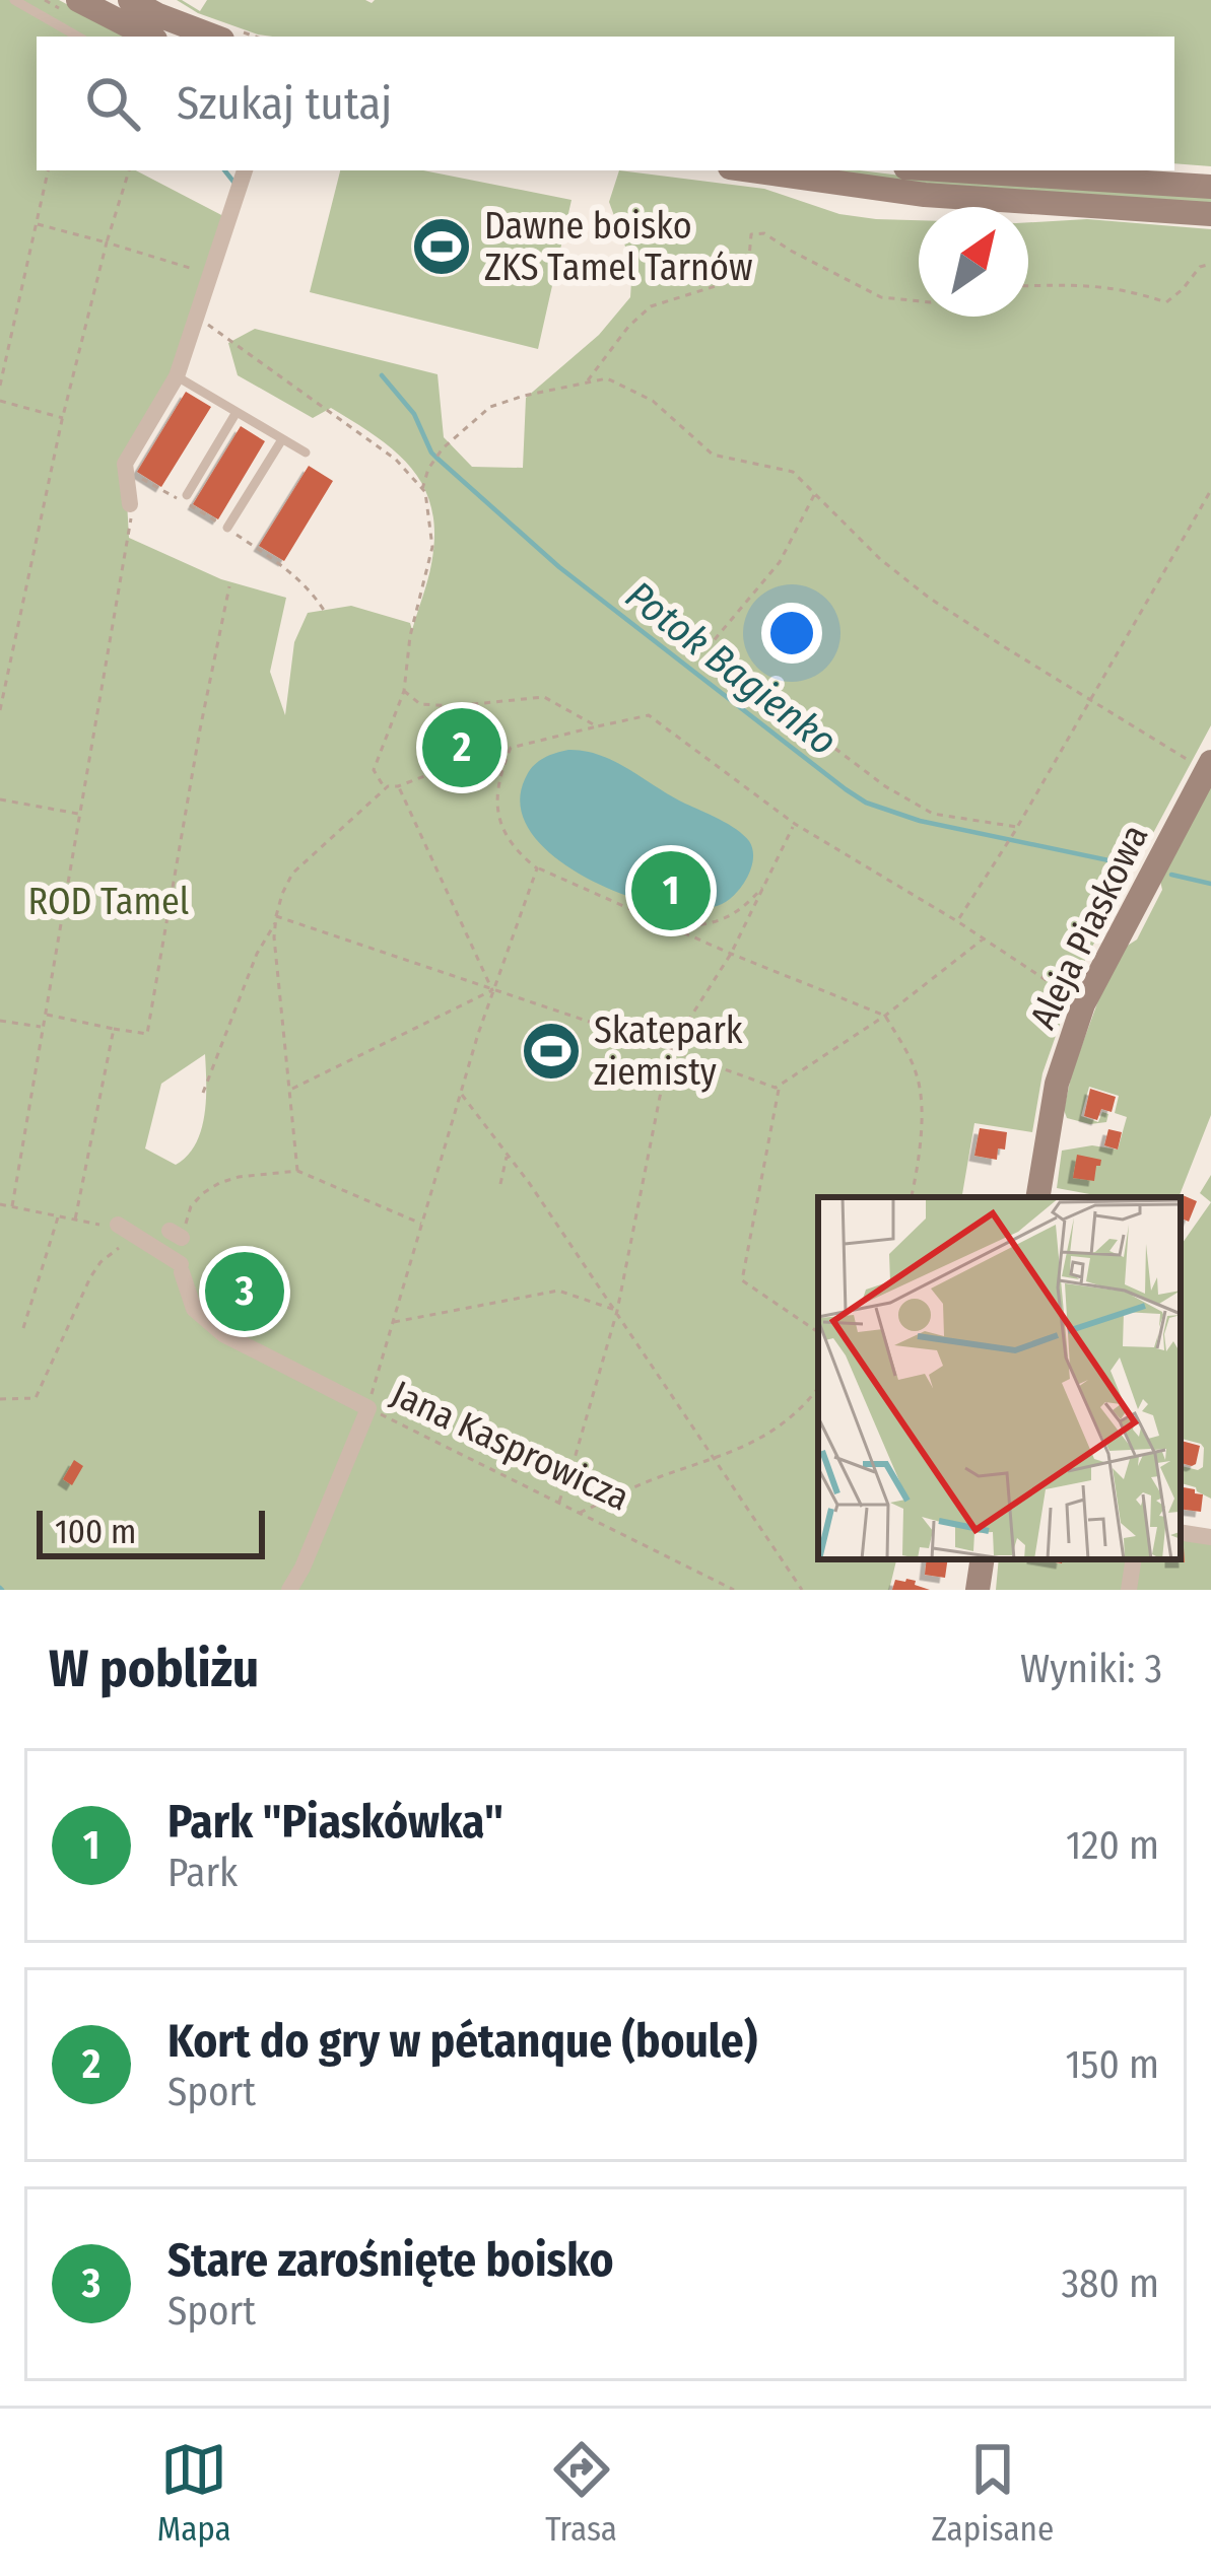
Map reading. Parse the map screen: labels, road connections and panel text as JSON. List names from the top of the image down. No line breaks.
{"streets":{"main road":["Aleja Piaskowa"],"street":["Jana Kasprowicza"]},"water":["Potok Bagienko"],"parks":["ROD Tamel"],"places":{"sports":["Dawne boisko ZKS Tamel Tarnów","Skatepark ziemisty"]},"scale_bar":"100 m","north":"top right","page":{"search":"Szukaj tutaj","pins":["2","1","3"],"scale":"100 m","heading":["W pobliżu","Wyniki: 3"],"list":[{"mark":"1","name":"Park \"Piaskówka\"","note":"Park","value":"120 m"},{"mark":"2","name":"Kort do gry w pétanque (boule)","note":"Sport","value":"150 m"},{"mark":"3","name":"Stare zarośnięte boisko","note":"Sport","value":"380 m"}],"nav":["Mapa","Trasa","Zapisane"]}}
